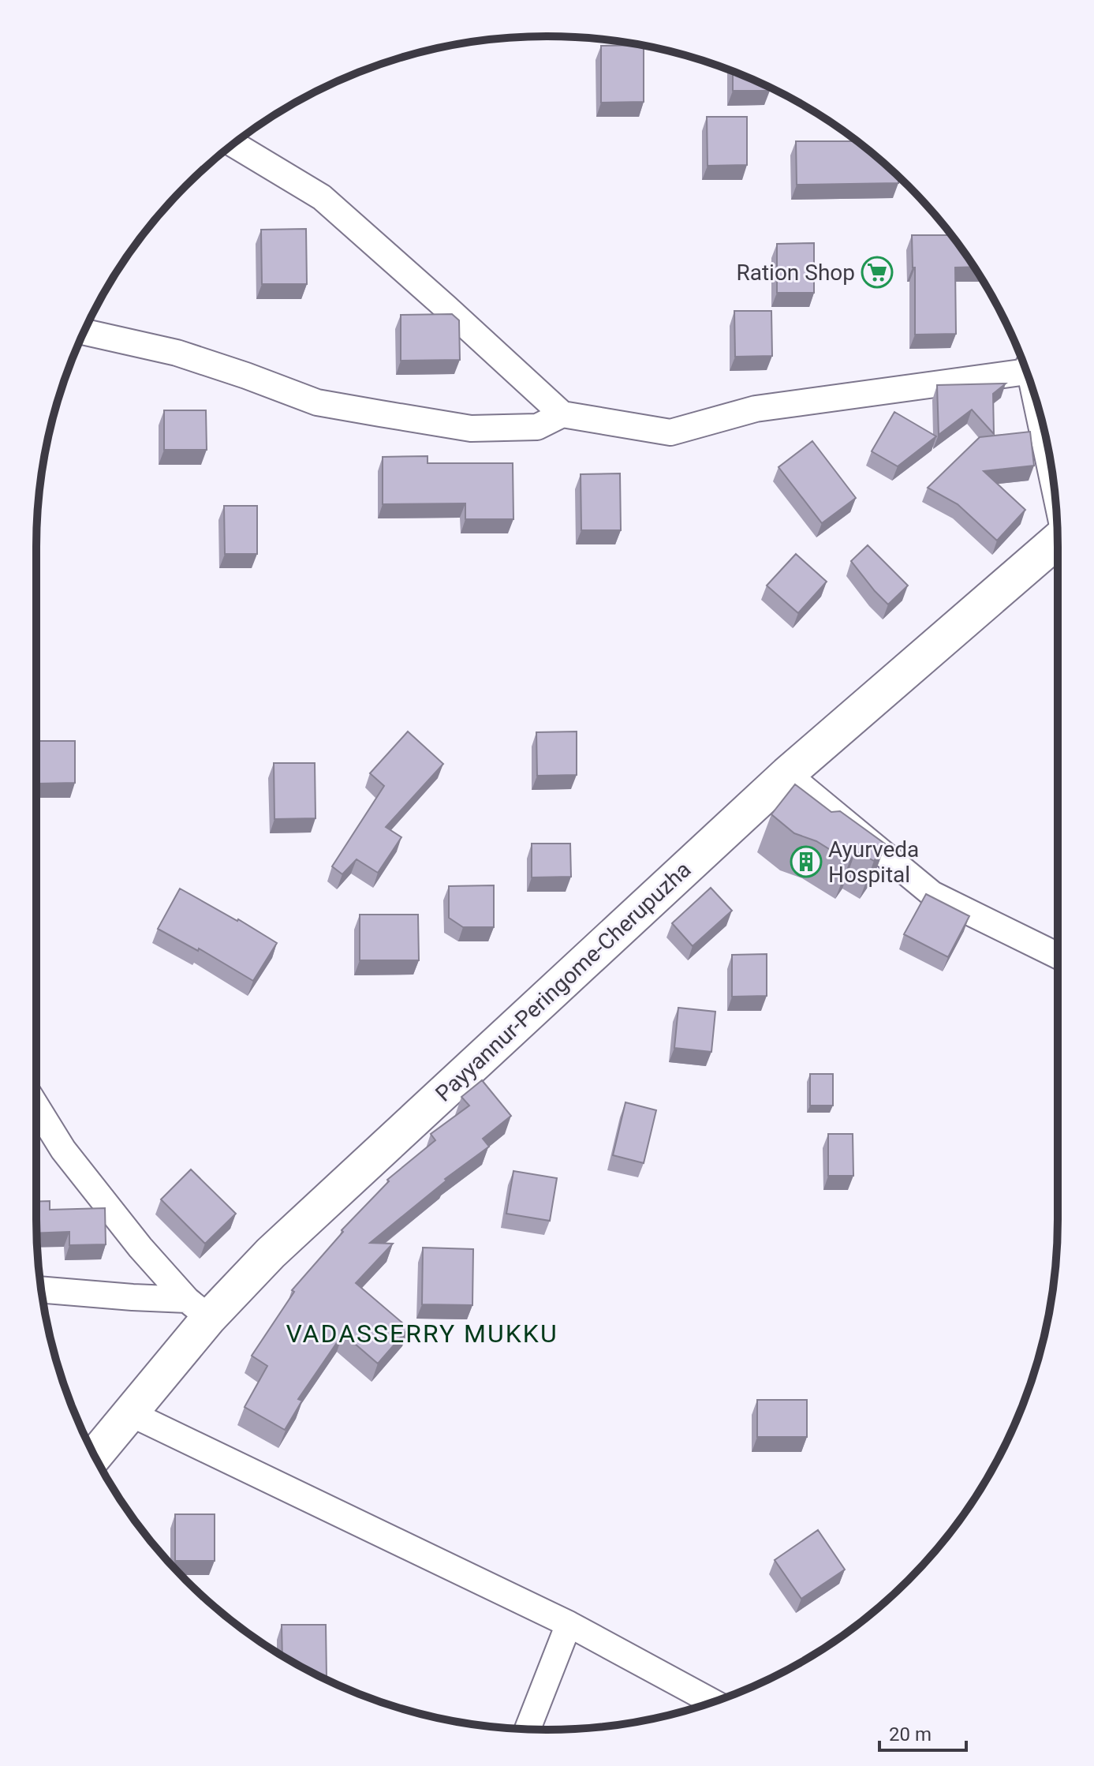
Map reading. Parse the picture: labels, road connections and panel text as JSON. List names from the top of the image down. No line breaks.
{"streets":{"main road":["Payyannur-Peringome-Cherupuzha"]},"districts":["VADASSERRY MUKKU"],"places":{"supermarket":["Ration Shop"],"building":["Ayurveda Hospital"]},"scale_bar":"20 m"}
